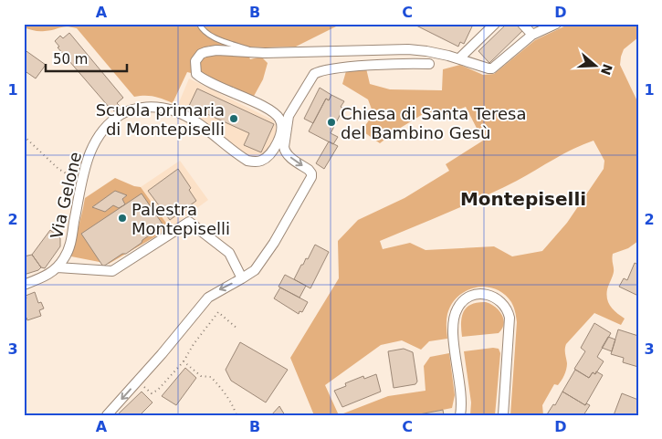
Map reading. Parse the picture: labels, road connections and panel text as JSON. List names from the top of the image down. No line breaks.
{"streets":{"street":["Via Gelone"]},"districts":["Montepiselli"],"places":["Scuola primaria di Montepiselli","Chiesa di Santa Teresa del Bambino Gesù","Palestra Montepiselli"],"scale_bar":"50 m","north":"right","grid":{"columns":["A","B","C","D"],"rows":["1","2","3"]}}
